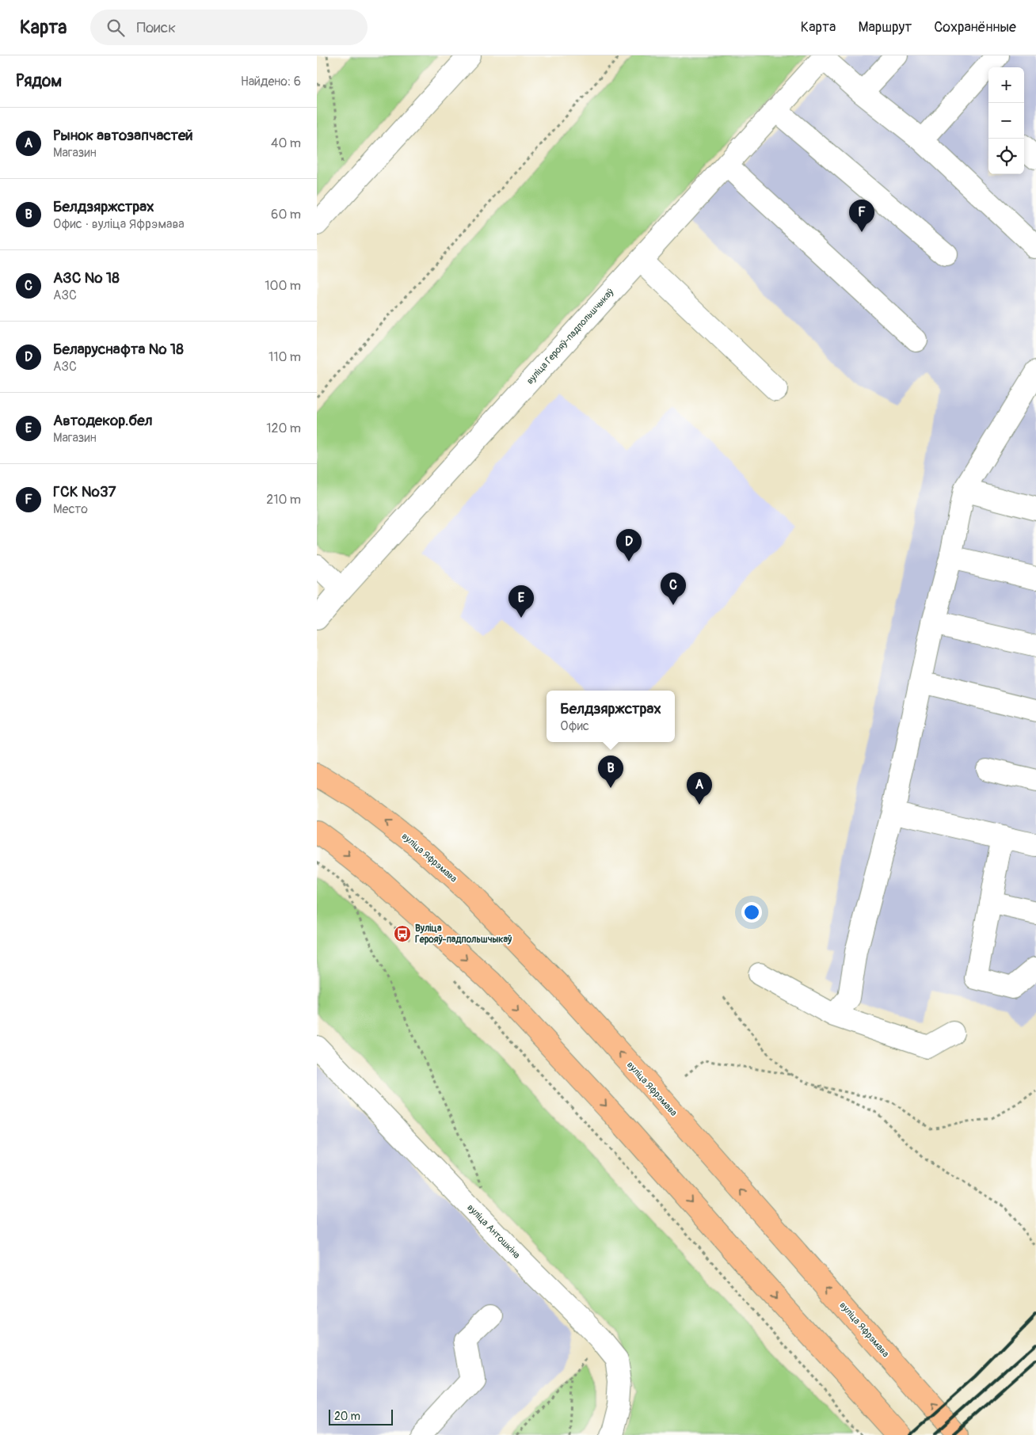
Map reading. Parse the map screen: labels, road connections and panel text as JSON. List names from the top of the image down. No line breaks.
{"streets":{"main road":["вуліца Яфрэмава"],"street":["вуліца Герояў-падпольшчыкаў","вуліца Антошкіна"]},"places":{"bus stop":["Вуліца Герояў-падпольшчыкаў"]},"scale_bar":"20 m","page":{"header":"Карта","search":"Поиск","nav":["Карта","Маршрут","Сохранённые"],"heading":["Рядом","Найдено: 6"],"map_buttons":["+","−"],"list":[{"mark":"A","name":"Рынок автозапчастей","note":"Магазин","value":"40 m"},{"mark":"B","name":"Белдзяржстрах","note":"Офис · вуліца Яфрэмава","value":"60 m"},{"mark":"C","name":"АЗС № 18","note":"АЗС","value":"100 m"},{"mark":"D","name":"Беларуснафта № 18","note":"АЗС","value":"110 m"},{"mark":"E","name":"Автодекор.бел","note":"Магазин","value":"120 m"},{"mark":"F","name":"ГСК №37","note":"Место","value":"210 m"}],"pins":["F","D","C","E","B","A"],"popup":["Белдзяржстрах","Офис"],"scale":"20 m"}}
